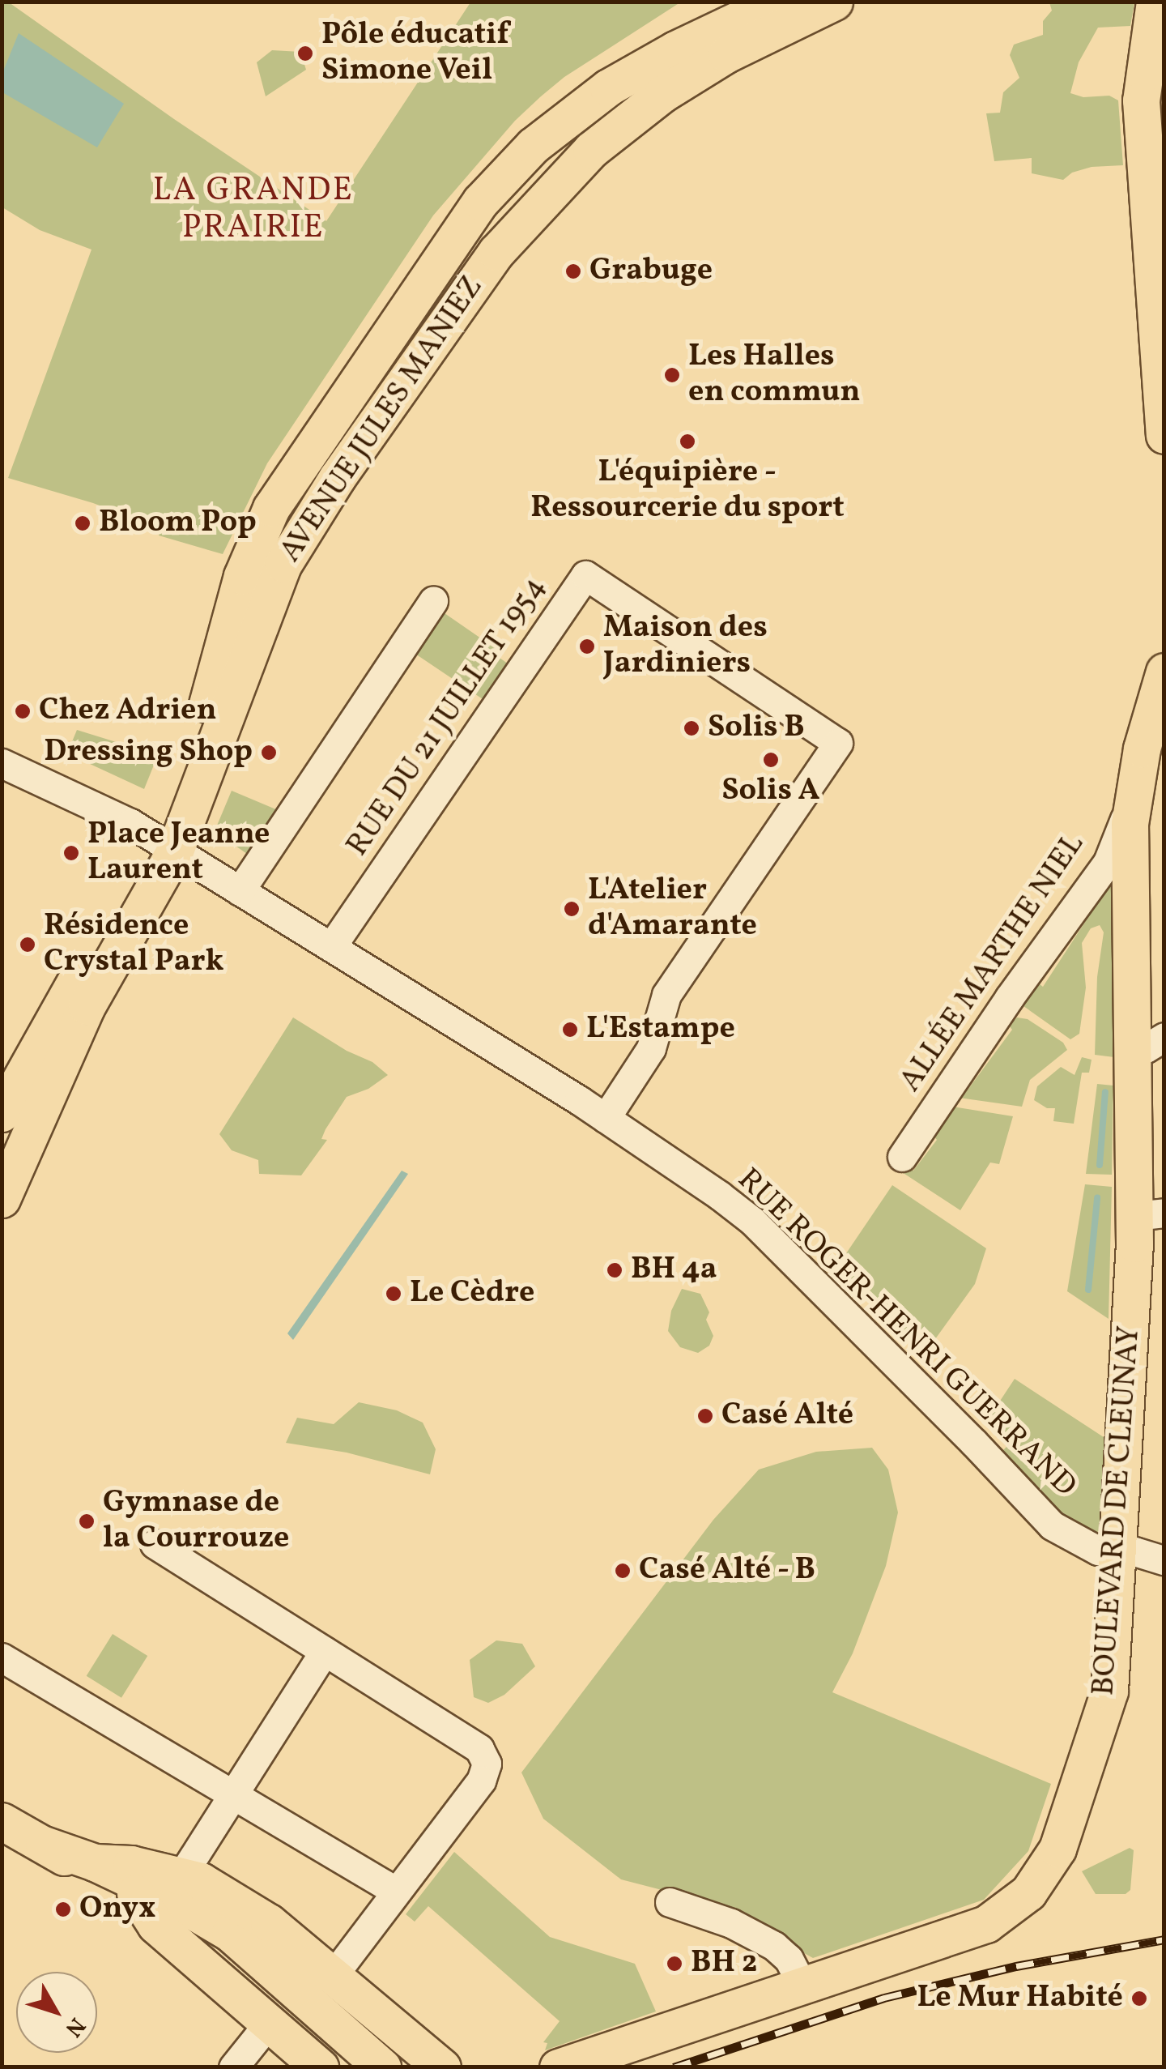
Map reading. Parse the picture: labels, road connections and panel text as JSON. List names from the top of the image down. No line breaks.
{"streets":{"main road":["AVENUE JULES MANIEZ","BOULEVARD DE CLEUNAY"],"street":["RUE DU 21 JUILLET 1954","ALLÉE MARTHE NIEL","RUE ROGER-HENRI GUERRAND"]},"crossings":[["AVENUE JULES MANIEZ","RUE ROGER-HENRI GUERRAND"],["RUE DU 21 JUILLET 1954","RUE ROGER-HENRI GUERRAND"],["ALLÉE MARTHE NIEL","BOULEVARD DE CLEUNAY"],["RUE ROGER-HENRI GUERRAND","BOULEVARD DE CLEUNAY"]],"districts":["LA GRANDE PRAIRIE"],"places":["Pôle éducatif Simone Veil","Grabuge","Les Halles en commun","L'équipière - Ressourcerie du sport","Bloom Pop","Maison des Jardiniers","Chez Adrien","Solis B","Dressing Shop","Solis A","Place Jeanne Laurent","L'Atelier d'Amarante","Résidence Crystal Park","L'Estampe","BH 4a","Le Cèdre","Casé Alté","Gymnase de la Courrouze","Casé Alté - B","Onyx","BH 2","Le Mur Habité"],"north":"bottom right"}
